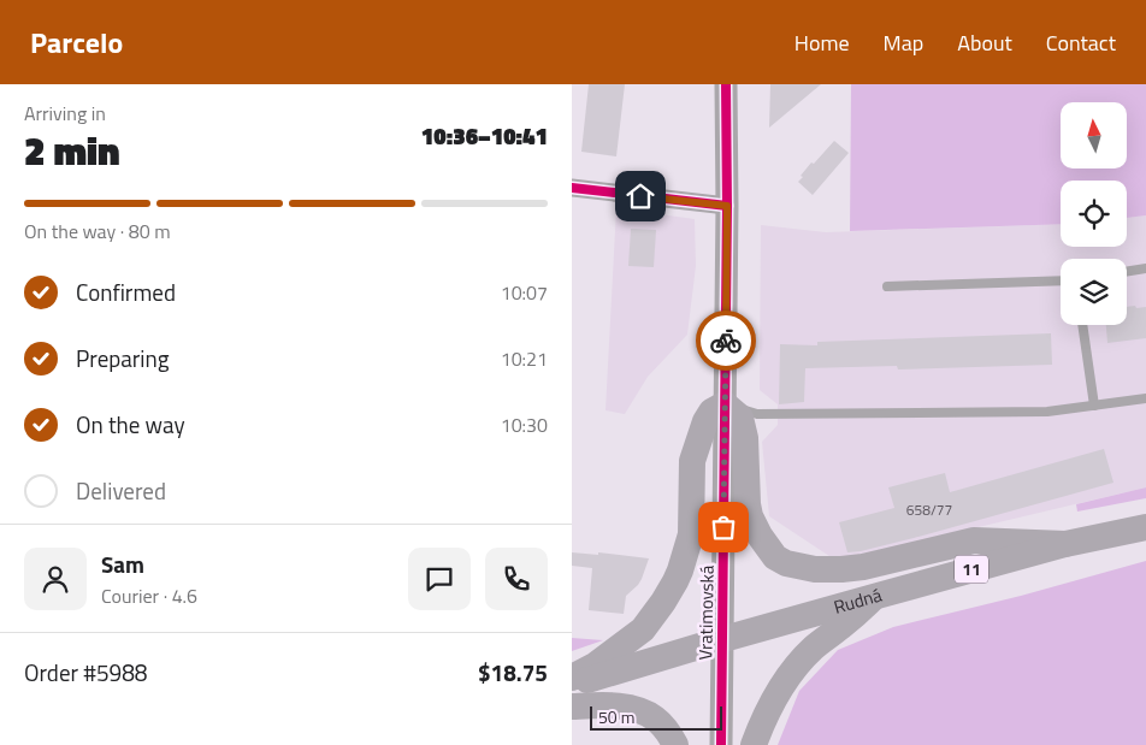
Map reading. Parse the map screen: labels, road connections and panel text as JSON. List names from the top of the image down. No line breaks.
{"streets":{"main road":["11","Rudná"],"street":["Vratimovská"]},"crossings":[["Rudná","Vratimovská"]],"house_numbers":["658/77"],"scale_bar":"50 m","north":"top","page":{"header":"Parcelo","nav":["Home","Map","About","Contact"],"heading":["2 min","Arriving in","10:36–10:41"],"panel":["Sam","Courier · 4.6","Order #5988","$18.75"],"bar":"On the way · 80 m","list":[["Confirmed","10:07"],["Preparing","10:21"],["On the way","10:30"],"Delivered"],"scale":"50 m"}}
